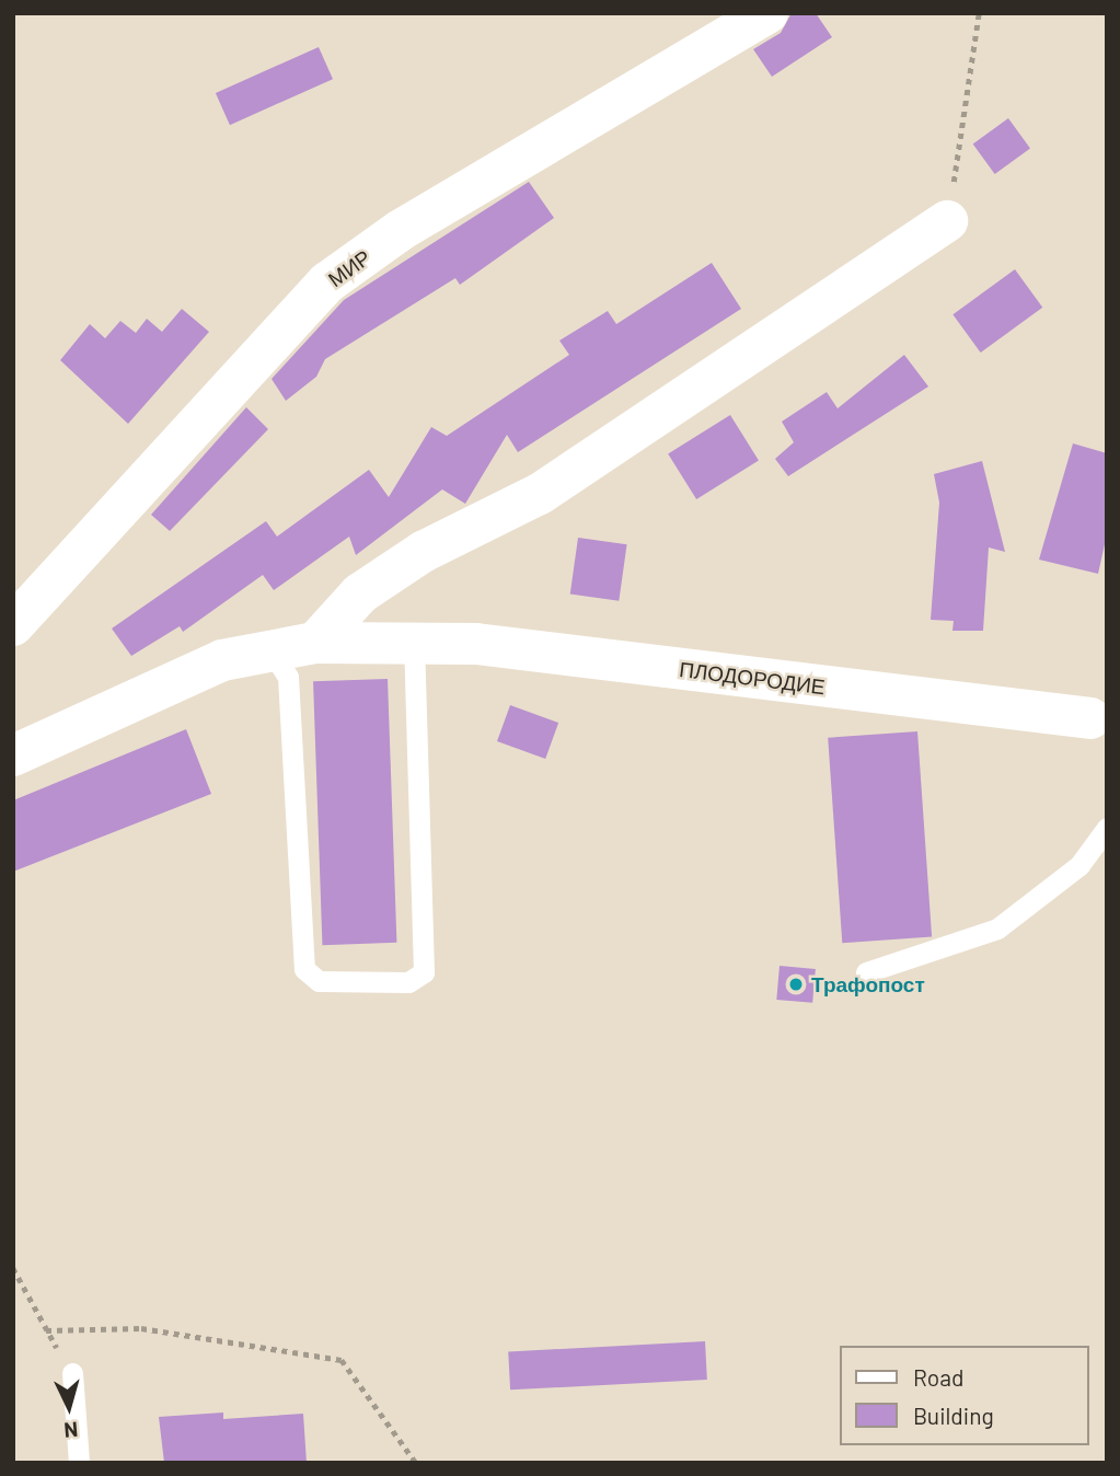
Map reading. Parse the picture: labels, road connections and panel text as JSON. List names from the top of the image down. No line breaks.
{"streets":{"street":["МИР","ПЛОДОРОДИЕ"]},"places":["Трафопост"],"legend":["Road","Building"],"north":"bottom"}
